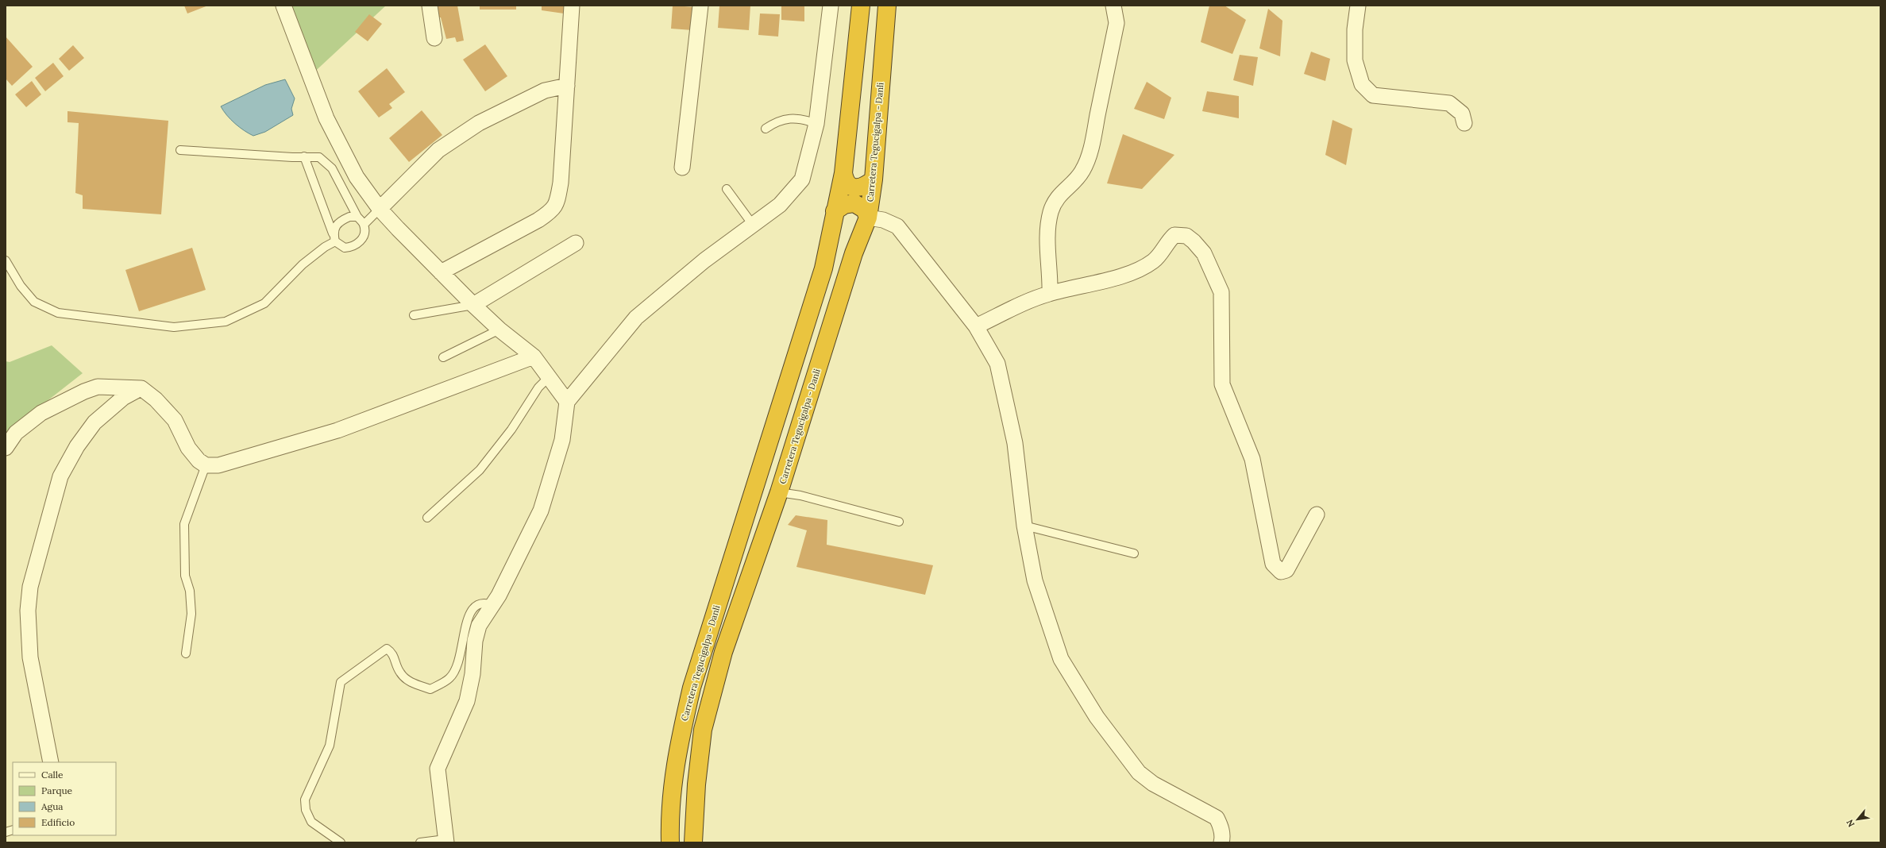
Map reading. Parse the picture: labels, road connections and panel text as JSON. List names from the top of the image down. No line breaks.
{"streets":{"highway":["Carretera Tegucigalpa - Danli"]},"legend":["Calle","Parque","Agua","Edificio"],"north":"bottom left"}
